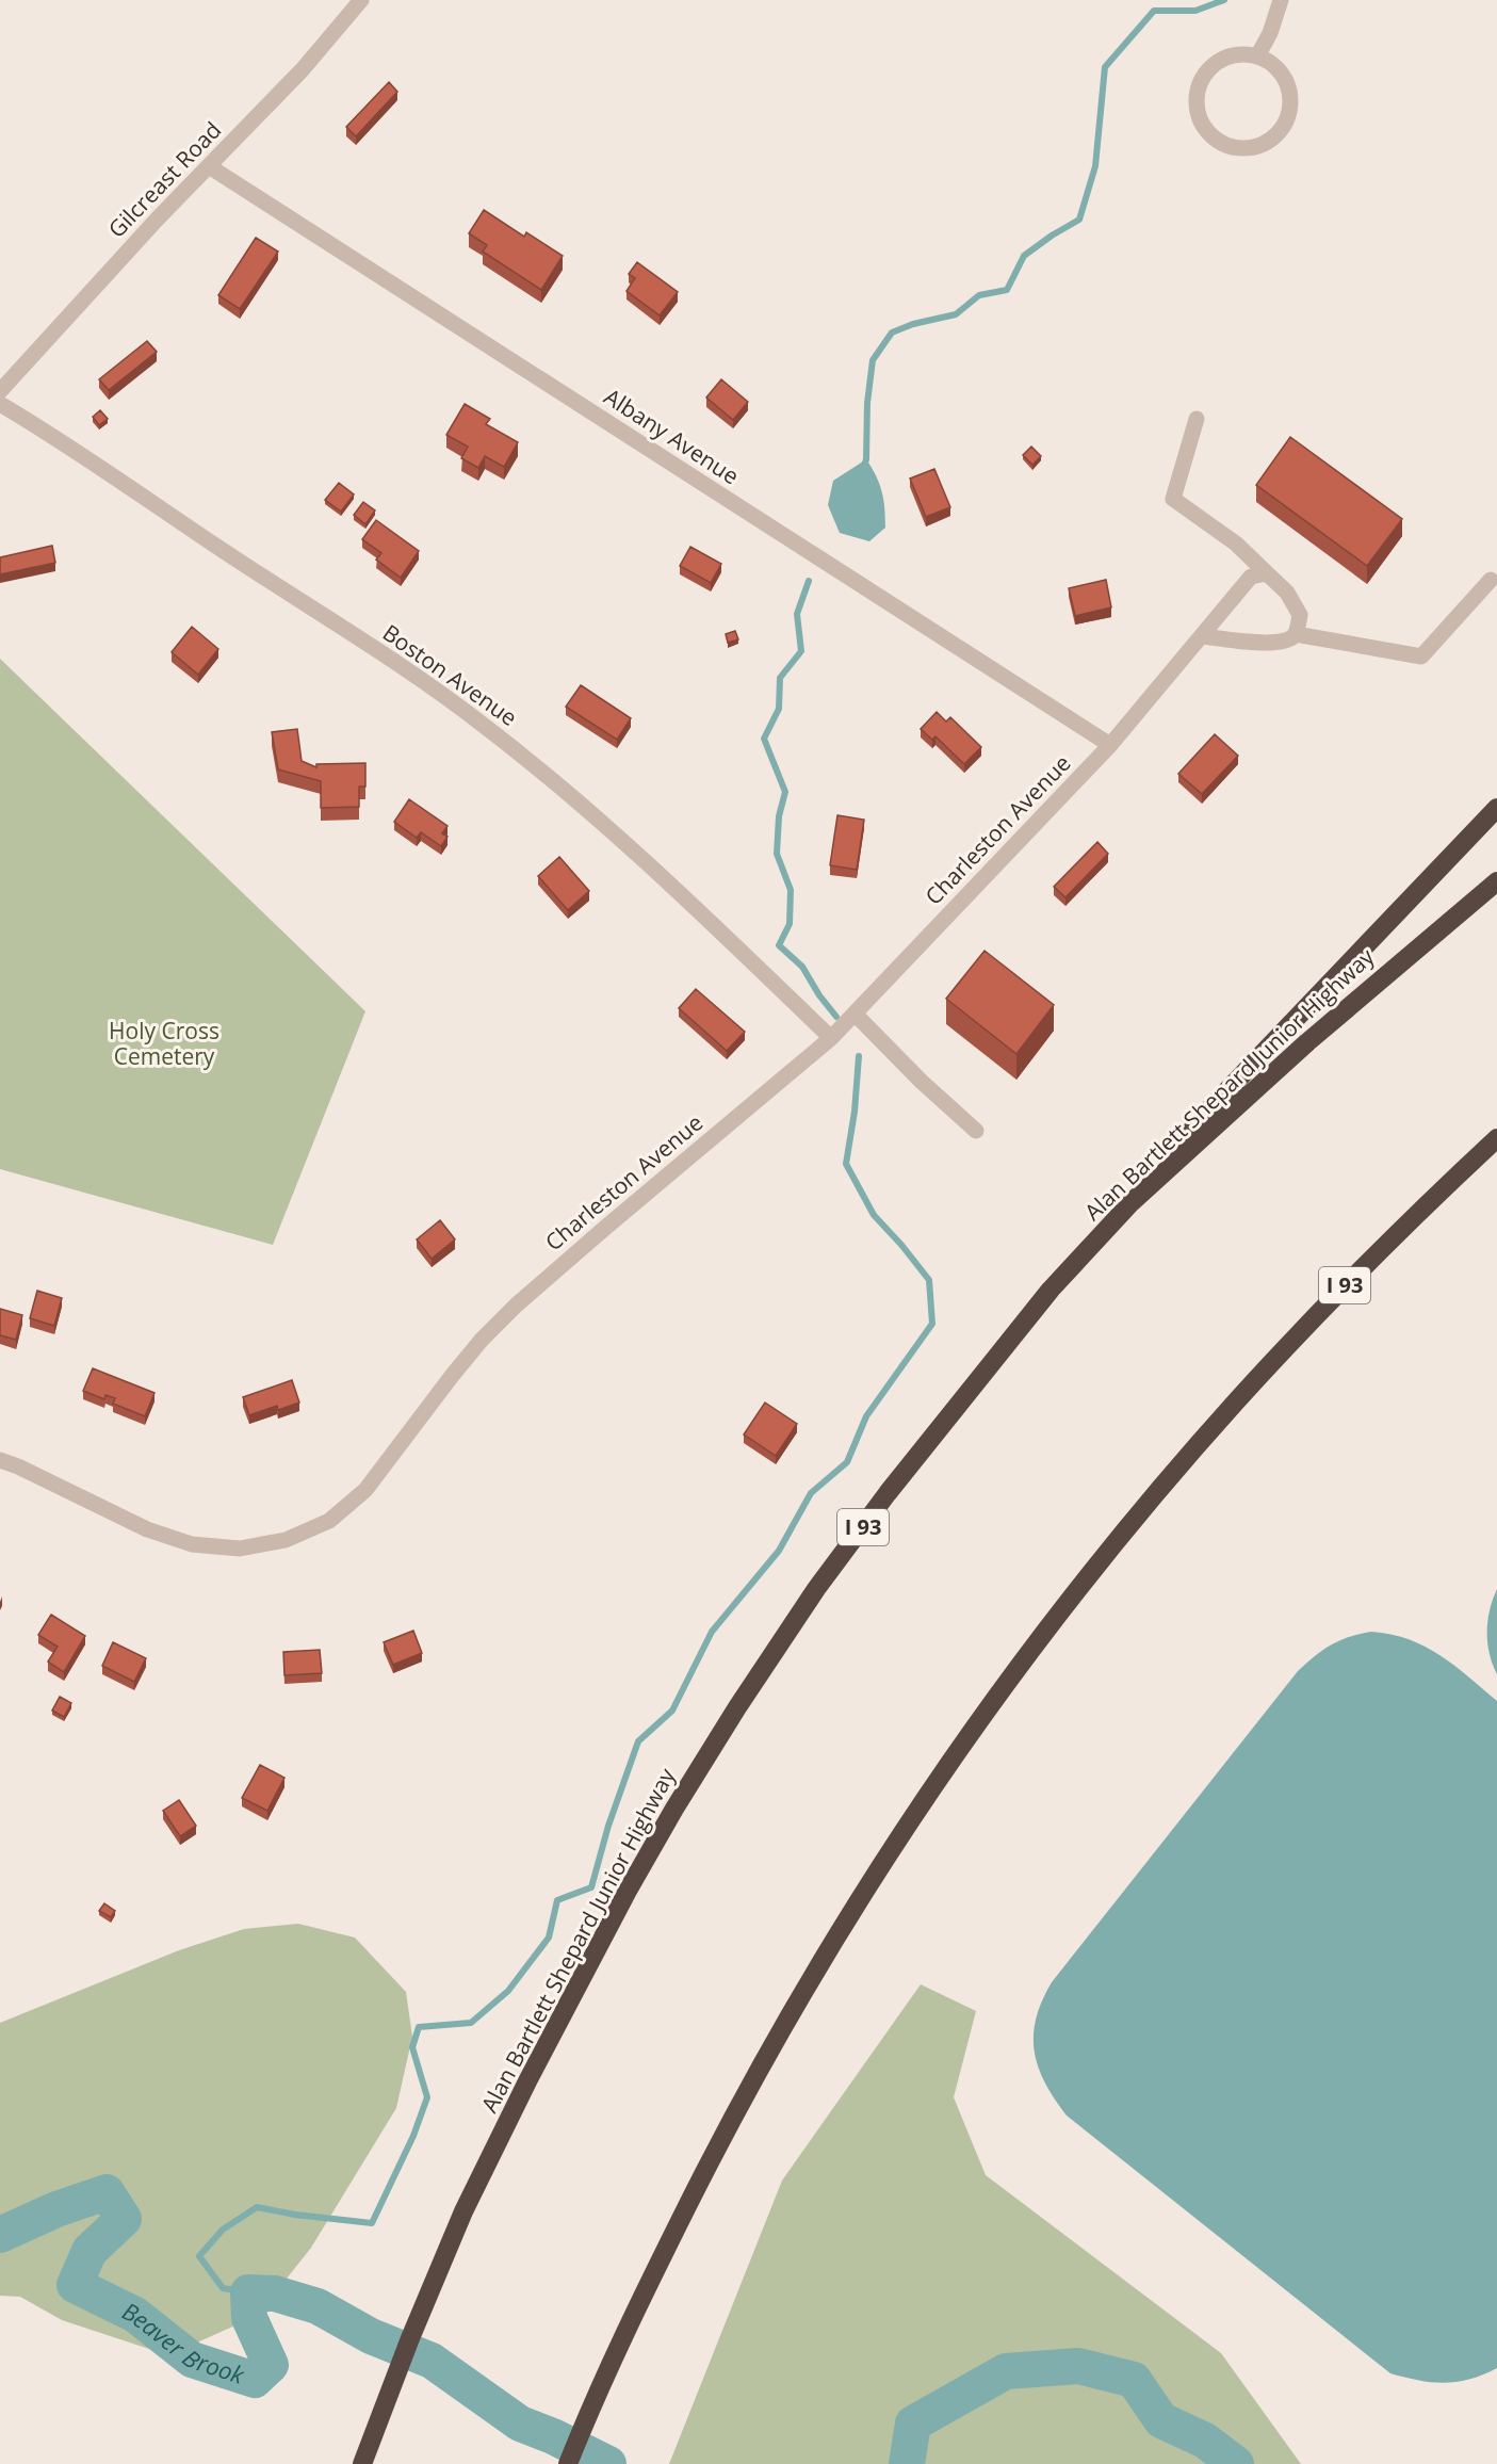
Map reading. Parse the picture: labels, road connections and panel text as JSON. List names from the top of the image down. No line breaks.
{"streets":{"highway":["Alan Bartlett Shepard Junior Highway","I 93"],"street":["Gilcreast Road","Albany Avenue","Boston Avenue","Charleston Avenue"]},"crossings":[["Gilcreast Road","Albany Avenue"],["Albany Avenue","Charleston Avenue"],["Boston Avenue","Charleston Avenue"]],"water":["Beaver Brook"],"parks":["Holy Cross Cemetery"]}
